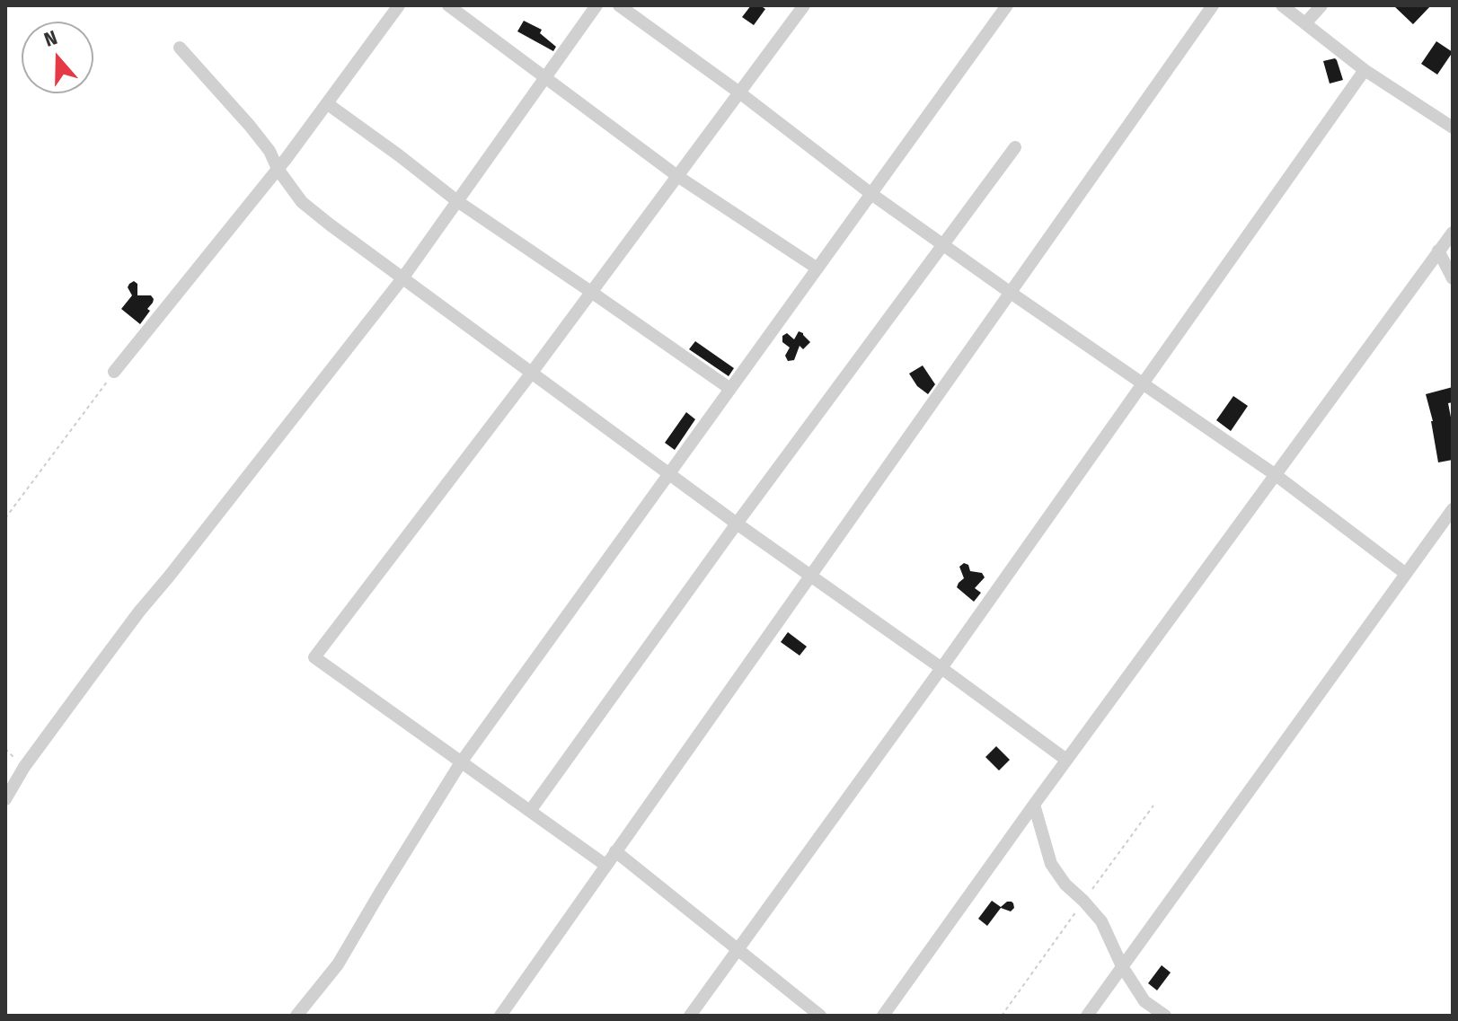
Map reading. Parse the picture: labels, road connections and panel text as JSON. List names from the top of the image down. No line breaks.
{"north":"top"}
